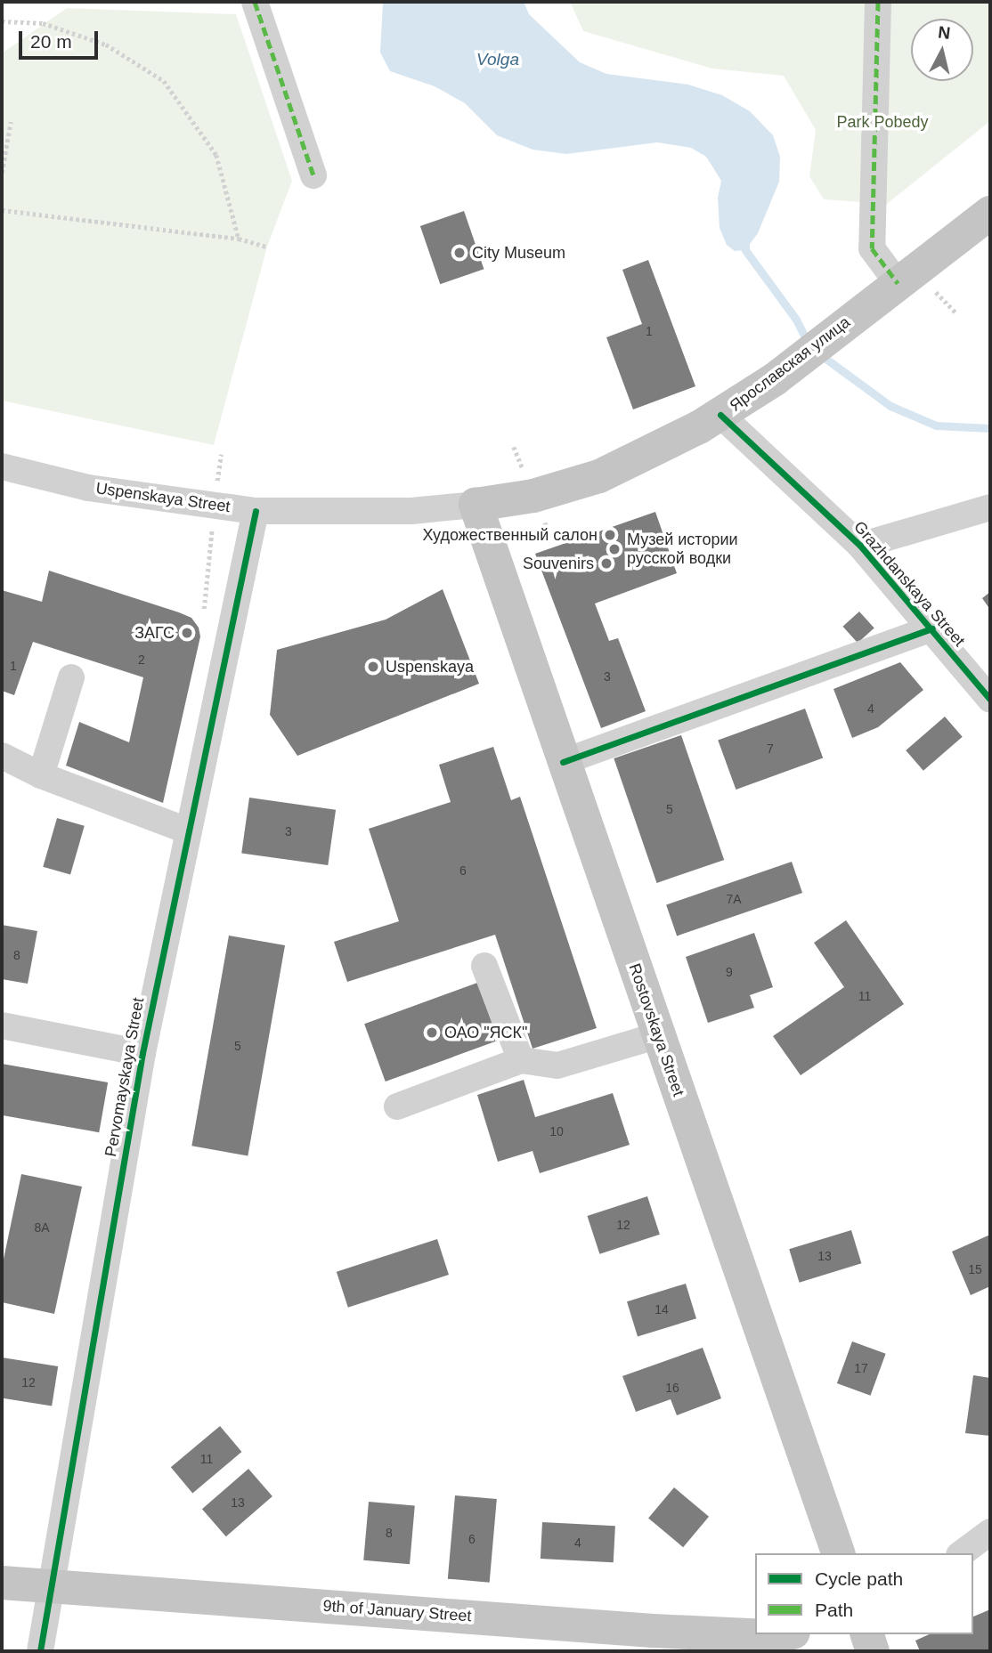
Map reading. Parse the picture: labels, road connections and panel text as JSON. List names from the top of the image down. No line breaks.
{"streets":{"main road":["Ярославская улица","Rostovskaya Street","9th of January Street"],"street":["Uspenskaya Street","Grazhdanskaya Street","Pervomayskaya Street"]},"crossings":[["Ярославская улица","Uspenskaya Street"],["Ярославская улица","Grazhdanskaya Street"],["Ярославская улица","Rostovskaya Street"],["Uspenskaya Street","Rostovskaya Street"],["Uspenskaya Street","Pervomayskaya Street"],["Pervomayskaya Street","9th of January Street"]],"water":["Volga"],"parks":["Park Pobedy"],"places":["City Museum","Художественный салон","Музей истории русской водки","Souvenirs","ЗАГС","Uspenskaya","ОАО \"ЯСК\""],"house_numbers":["1","2","1","3","4","7","5","3","6","7А","8","9","11","5","10","12","8А","13","15","14","17","12","16","11","13","8","6","4"],"legend":["Cycle path","Path"],"scale_bar":"20 m","north":"top"}
